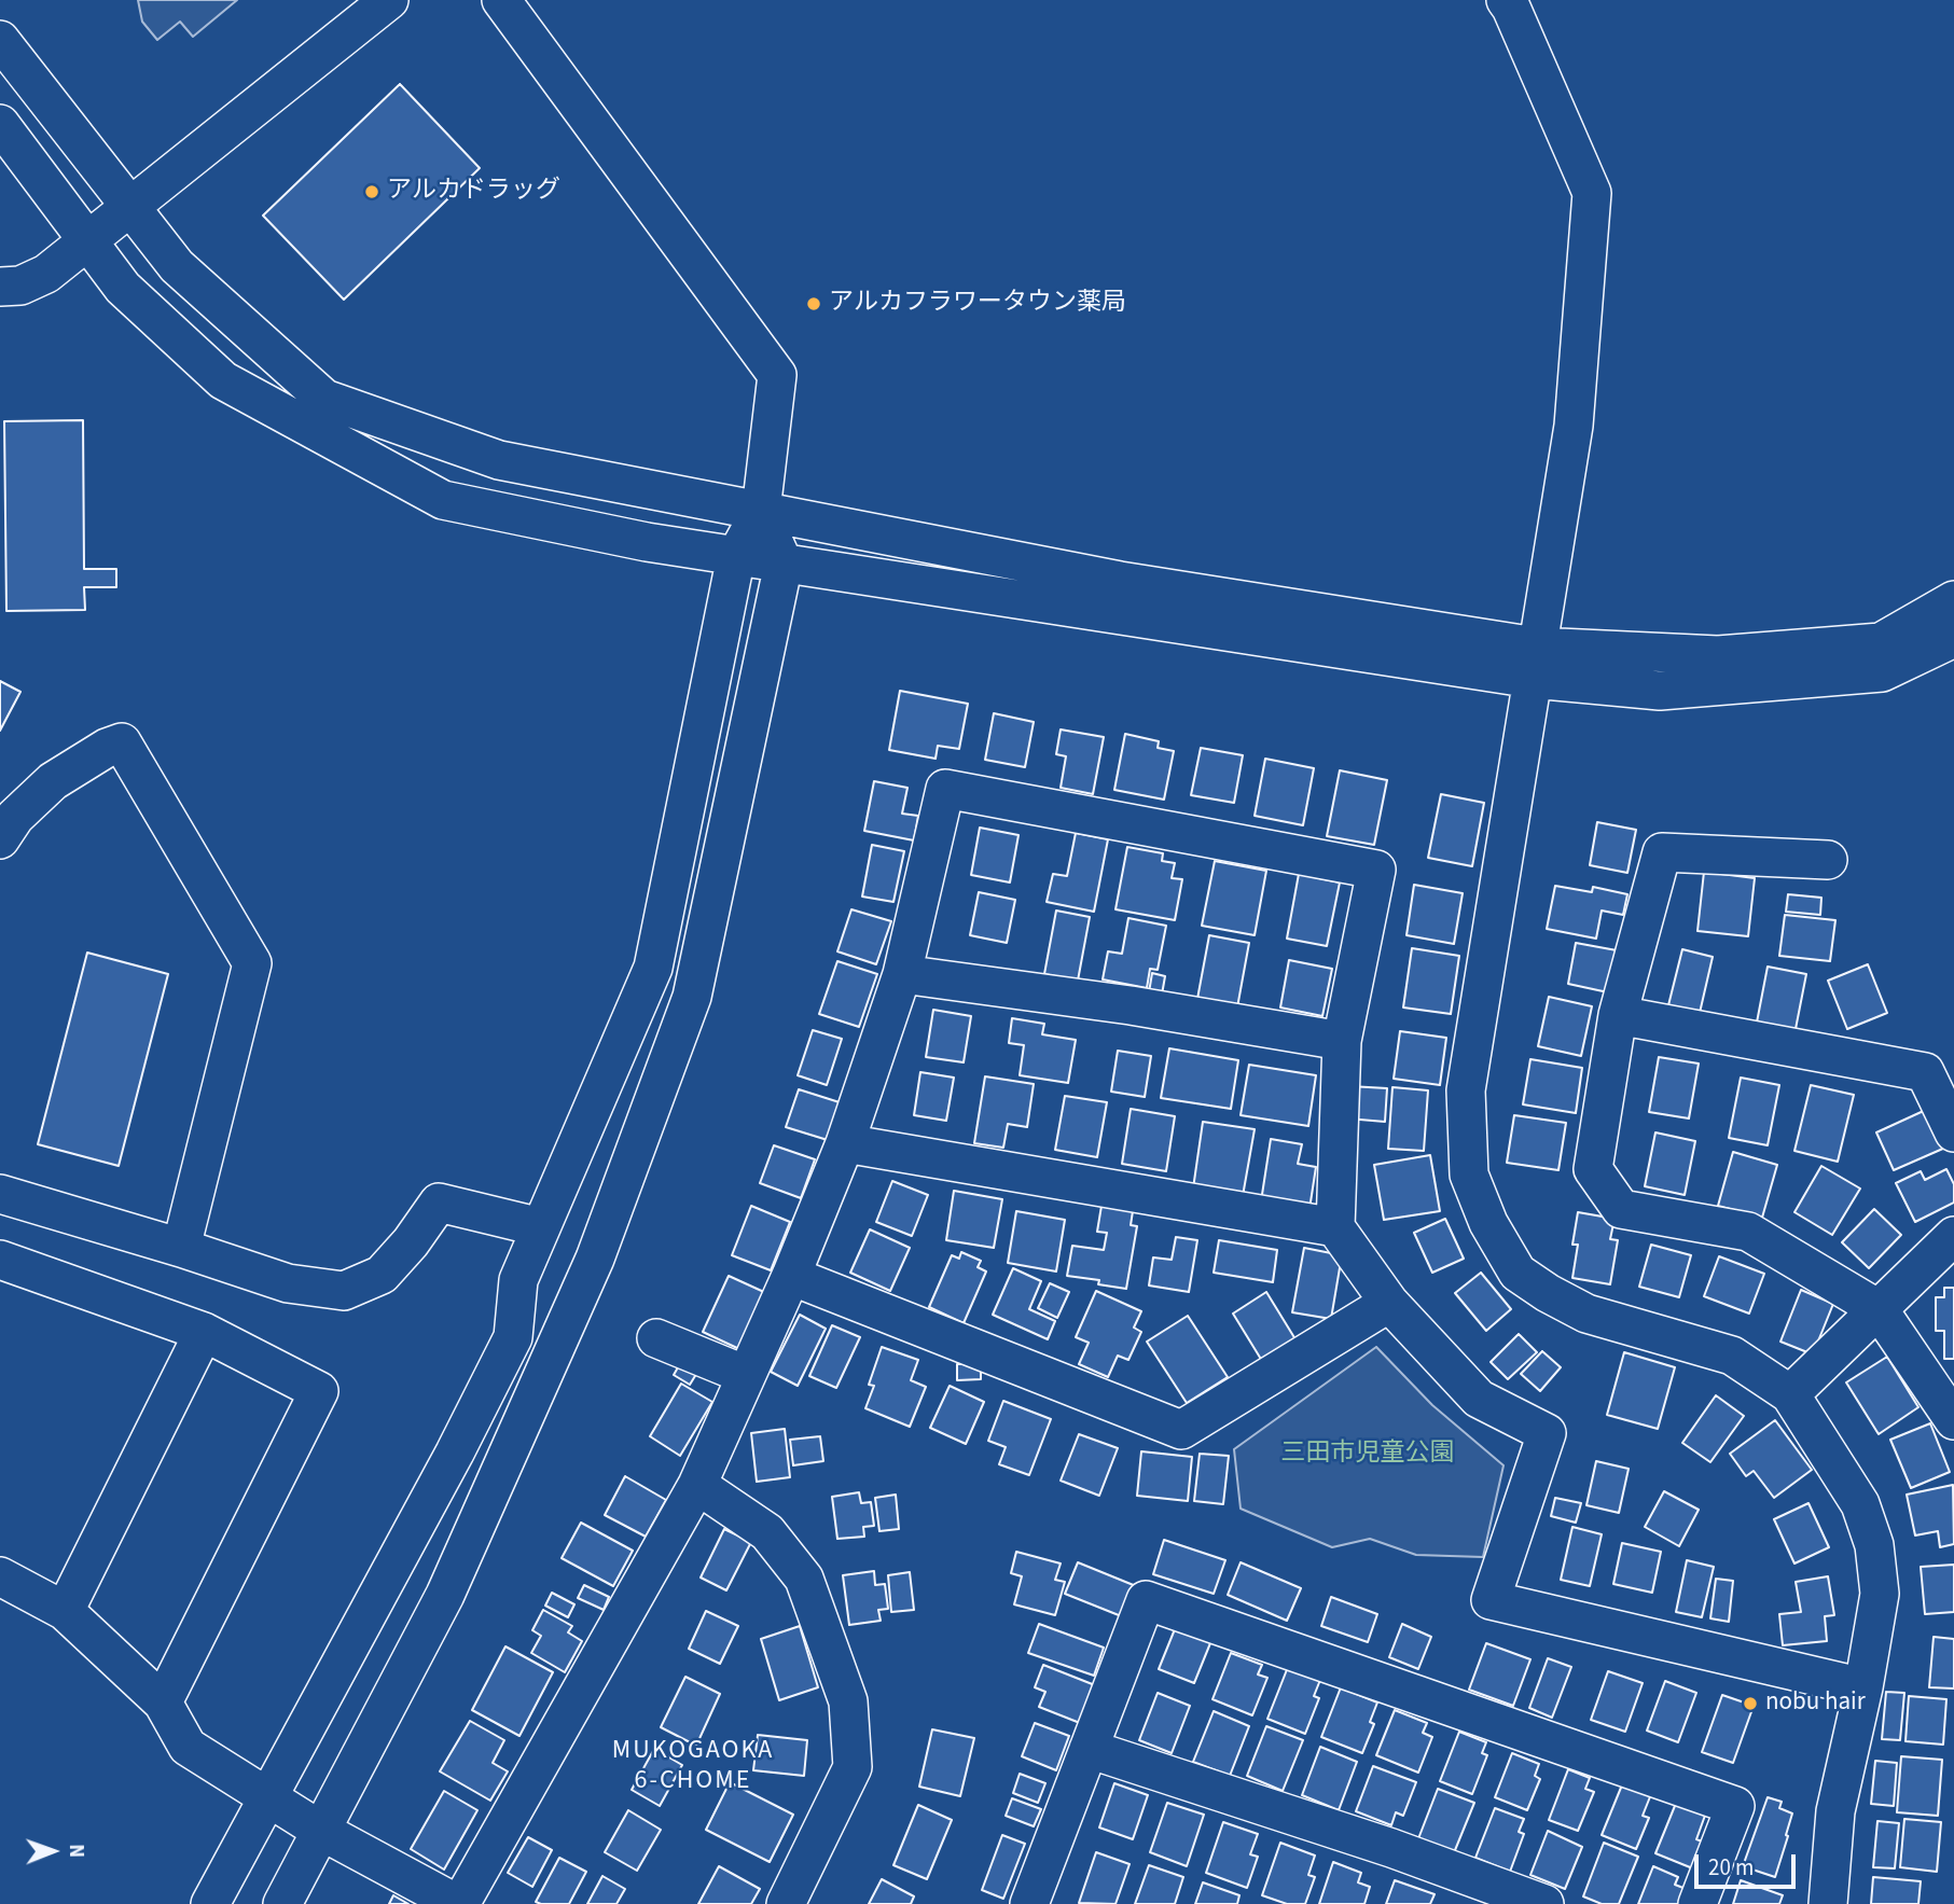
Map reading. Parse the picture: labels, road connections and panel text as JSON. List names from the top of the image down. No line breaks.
{"districts":["MUKOGAOKA 6-CHOME"],"parks":["三田市児童公園"],"places":["アルカドラッグ","アルカフラワータウン薬局","nobu hair"],"scale_bar":"20 m","north":"right"}
